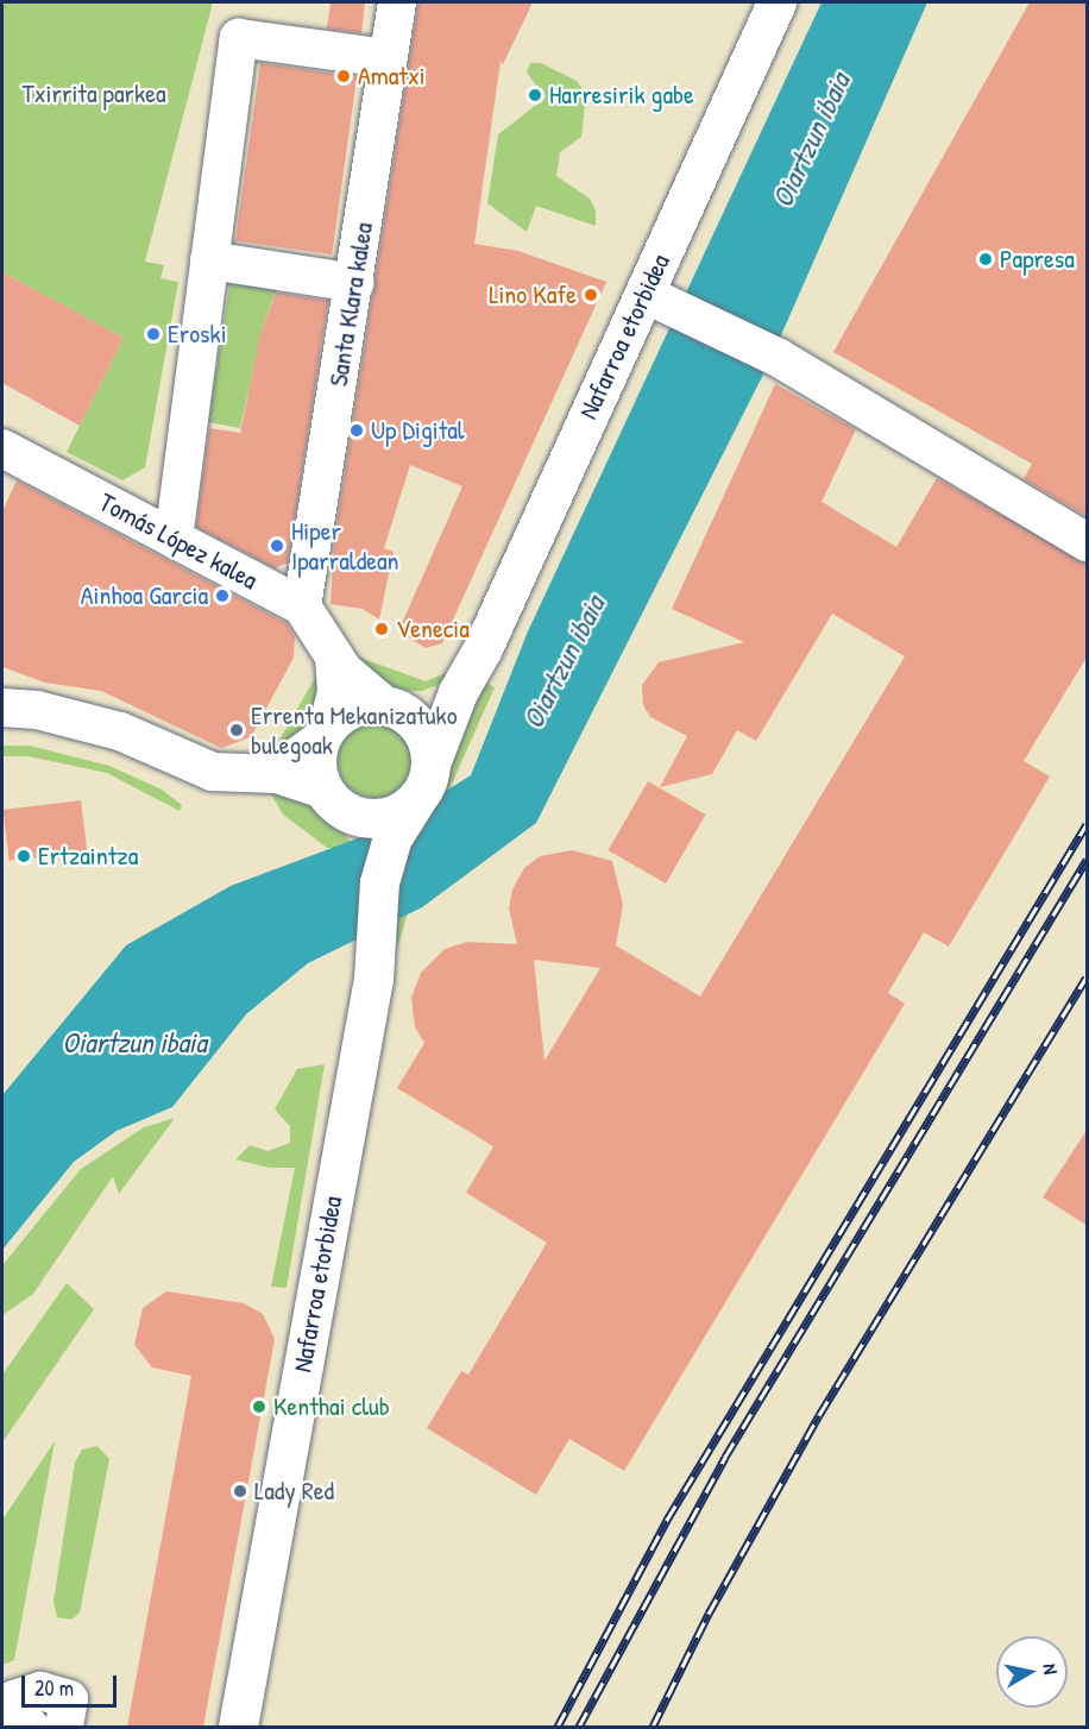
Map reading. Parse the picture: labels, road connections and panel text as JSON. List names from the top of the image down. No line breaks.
{"streets":{"main road":["Nafarroa etorbidea"],"street":["Santa Klara kalea","Tomás López kalea"]},"crossings":[["Santa Klara kalea","Tomás López kalea"],["Nafarroa etorbidea","Tomás López kalea"]],"water":["Oiartzun ibaia"],"parks":["Txirrita parkea"],"places":["Amatxi","Harresirik gabe","Papresa","Lino Kafe","Eroski","Up Digital","Hiper Iparraldean","Ainhoa Garcia","Venecia","Errenta Mekanizatuko bulegoak","Ertzaintza","Kenthai club","Lady Red"],"scale_bar":"20 m","north":"right"}
